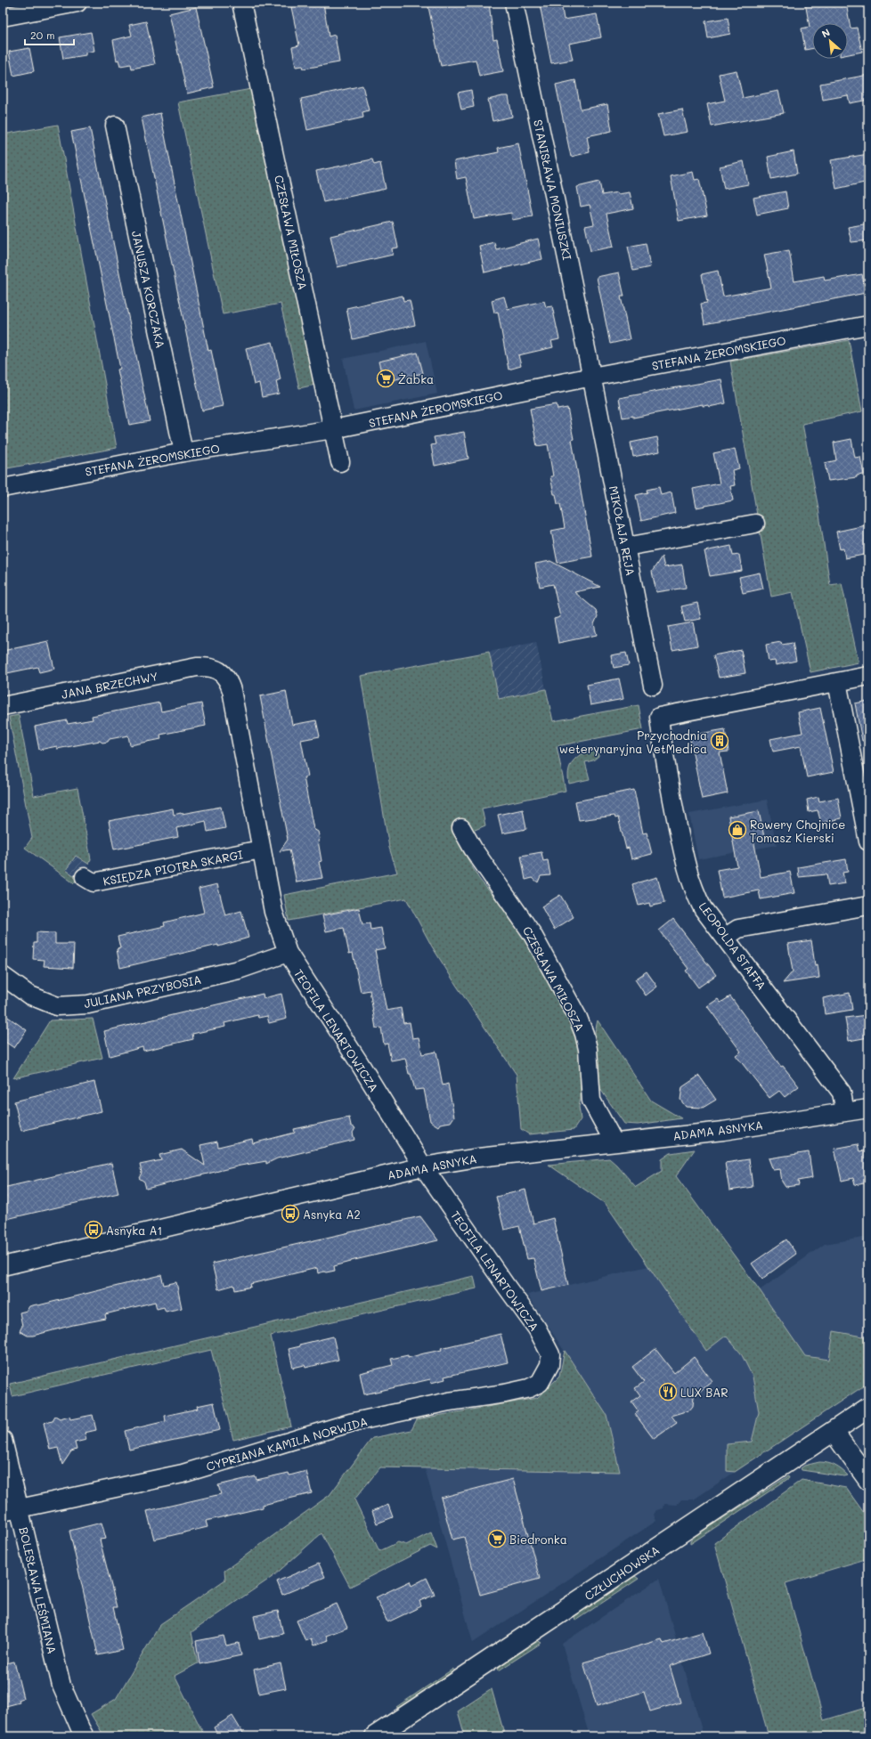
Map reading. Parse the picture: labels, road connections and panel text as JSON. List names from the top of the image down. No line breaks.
{"streets":{"main road":["CZŁUCHOWSKA"],"street":["STANISŁAWA MONIUSZKI","CZESŁAWA MIŁOSZA","JANUSZA KORCZAKA","STEFANA ŻEROMSKIEGO","MIKOŁAJA REJA","JANA BRZECHWY","KSIĘDZA PIOTRA SKARGI","LEOPOLDA STAFFA","JULIANA PRZYBOSIA","TEOFILA LENARTOWICZA","ADAMA ASNYKA","CYPRIANA KAMILA NORWIDA","BOLESŁAWA LEŚMIANA"]},"crossings":[["STANISŁAWA MONIUSZKI","STEFANA ŻEROMSKIEGO"],["STANISŁAWA MONIUSZKI","MIKOŁAJA REJA"],["CZESŁAWA MIŁOSZA","STEFANA ŻEROMSKIEGO"],["CZESŁAWA MIŁOSZA","ADAMA ASNYKA"],["JANUSZA KORCZAKA","STEFANA ŻEROMSKIEGO"],["STEFANA ŻEROMSKIEGO","MIKOŁAJA REJA"],["JANA BRZECHWY","TEOFILA LENARTOWICZA"],["KSIĘDZA PIOTRA SKARGI","TEOFILA LENARTOWICZA"],["LEOPOLDA STAFFA","ADAMA ASNYKA"],["JULIANA PRZYBOSIA","TEOFILA LENARTOWICZA"],["TEOFILA LENARTOWICZA","ADAMA ASNYKA"],["TEOFILA LENARTOWICZA","CYPRIANA KAMILA NORWIDA"],["CYPRIANA KAMILA NORWIDA","BOLESŁAWA LEŚMIANA"]],"places":{"supermarket":["Żabka","Biedronka"],"building":["Przychodnia weterynaryjna VetMedica"],"shop":["Rowery Chojnice Tomasz Kierski"],"bus stop":["Asnyka A2","Asnyka A1"],"restaurant":["LUX BAR"]},"scale_bar":"20 m","north":"top left"}
